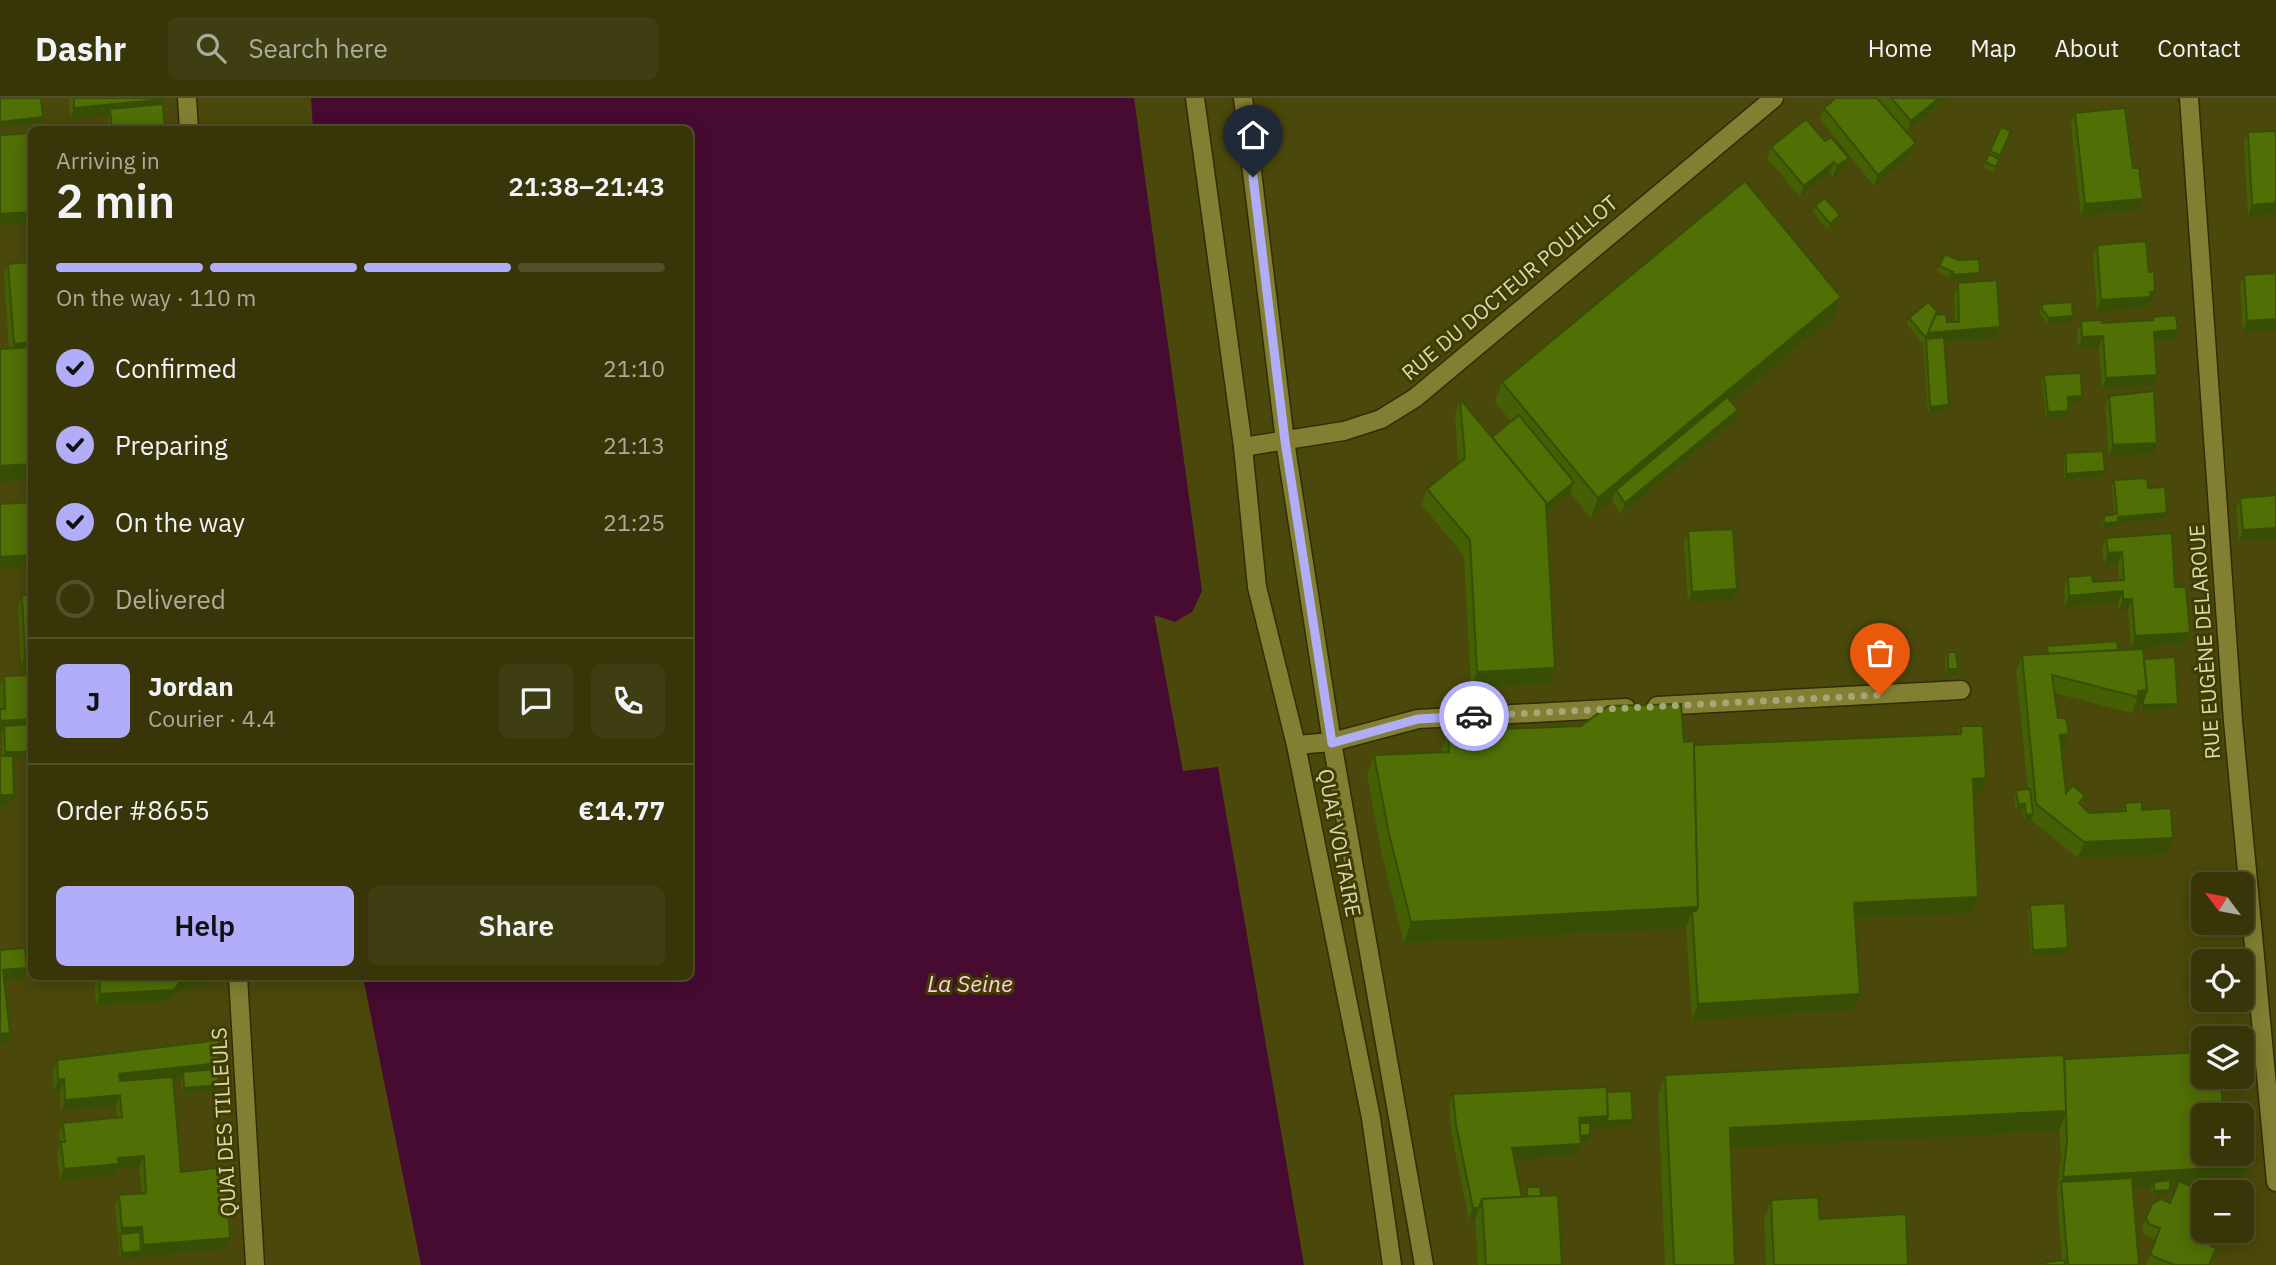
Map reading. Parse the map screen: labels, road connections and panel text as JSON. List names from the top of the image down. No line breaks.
{"streets":{"street":["RUE DU DOCTEUR POUILLOT","RUE EUGÈNE DELAROUE","QUAI VOLTAIRE","QUAI DES TILLEULS"]},"crossings":[["RUE DU DOCTEUR POUILLOT","QUAI VOLTAIRE"]],"water":["La Seine"],"north":"top left","page":{"header":"Dashr","search":"Search here","nav":["Home","Map","About","Contact"],"heading":["2 min","Arriving in","21:38–21:43"],"panel":["Jordan","Courier · 4.4","Order #8655","€14.77"],"bar":"On the way · 110 m","list":[["Confirmed","21:10"],["Preparing","21:13"],["On the way","21:25"],"Delivered"],"round":"J","map_buttons":["+","−"],"buttons":["Help","Share"]}}
